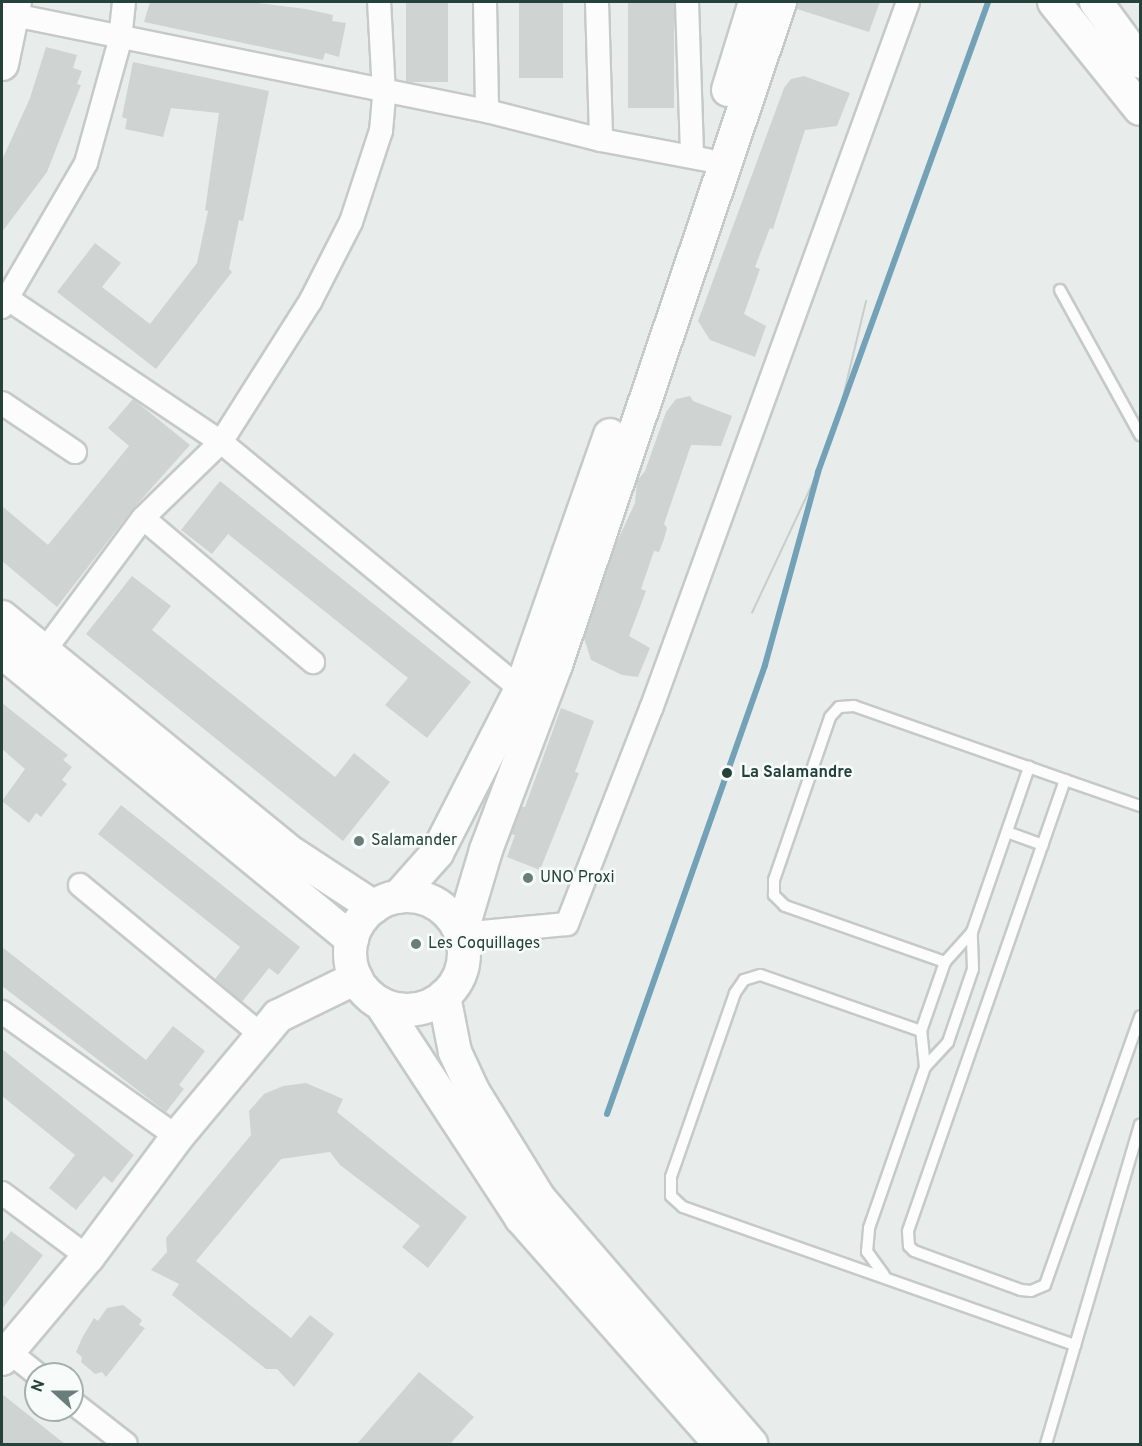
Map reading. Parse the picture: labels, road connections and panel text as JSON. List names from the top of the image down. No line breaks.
{"places":["La Salamandre","Salamander","UNO Proxi","Les Coquillages"],"north":"left"}
